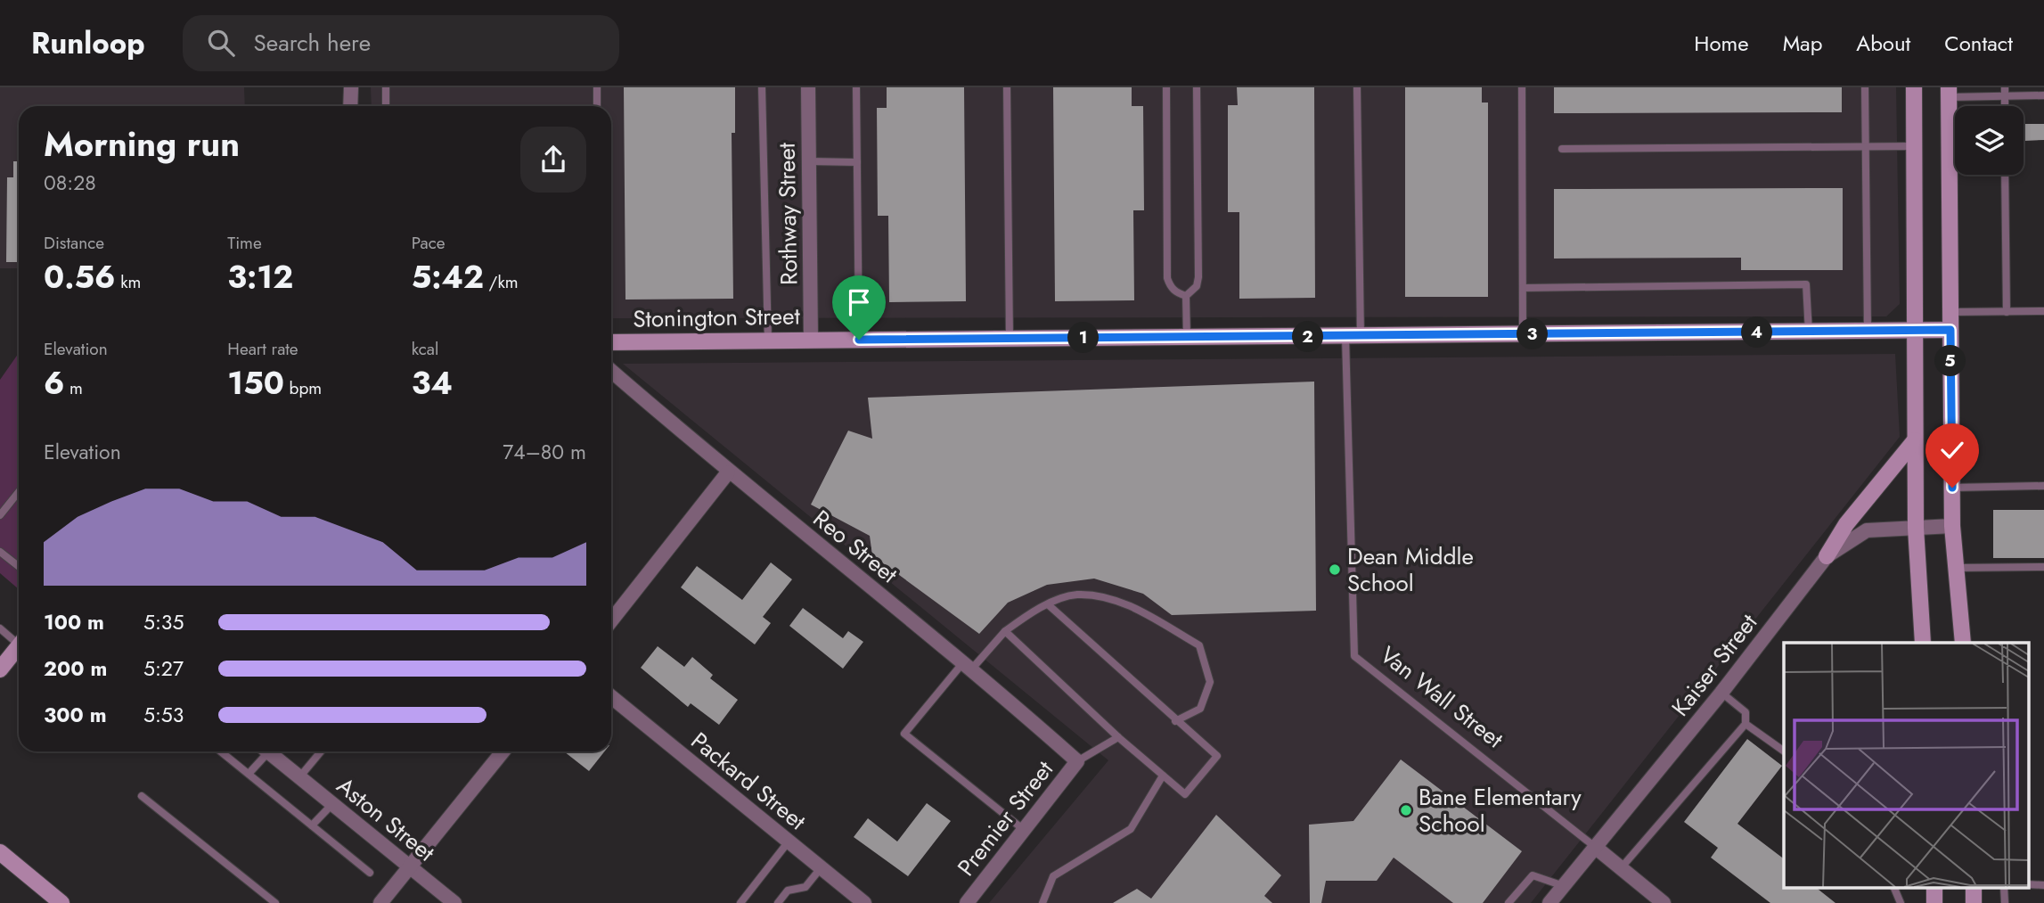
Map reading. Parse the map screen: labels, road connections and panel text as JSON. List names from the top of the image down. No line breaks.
{"streets":{"main road":["Stonington Street"],"street":["Rothway Street","Reo Street","Kaiser Street","Van Wall Street","Packard Street","Premier Street","Aston Street"]},"crossings":[["Rothway Street","Stonington Street"],["Stonington Street","Van Wall Street"],["Reo Street","Premier Street"],["Kaiser Street","Van Wall Street"]],"places":["Dean Middle School","Bane Elementary School"],"page":{"header":"Runloop","search":"Search here","nav":["Home","Map","About","Contact"],"heading":["Morning run","08:28"],"stats":[["Distance","0.56 km"],["Time","3:12"],["Pace","5:42 /km"],["Elevation","6 m"],["Heart rate","150 bpm"],["kcal","34"]],"pins":["4","3","2","1","5"],"chart":["Elevation","74–80 m"],"list":[{"name":"100 m","note":"5:35"},{"name":"200 m","note":"5:27"},{"name":"300 m","note":"5:53"}]}}
